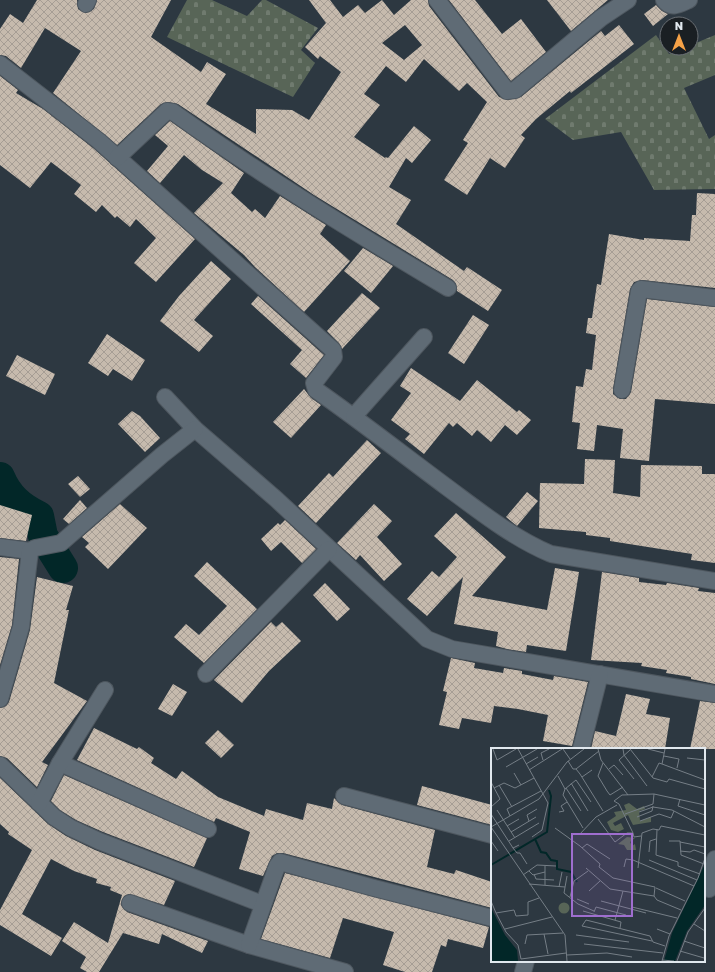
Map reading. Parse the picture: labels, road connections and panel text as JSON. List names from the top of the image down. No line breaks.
{"north":"top"}
